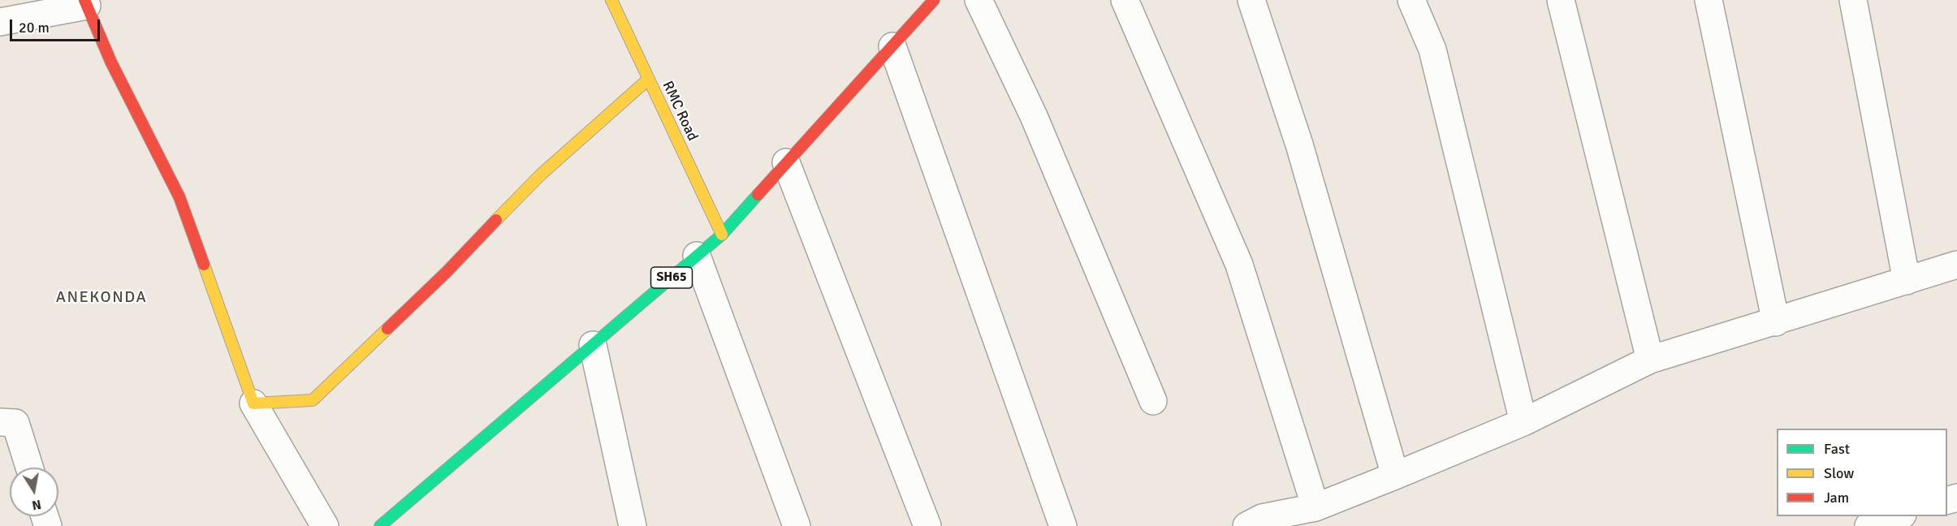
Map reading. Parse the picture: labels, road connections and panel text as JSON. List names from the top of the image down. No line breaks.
{"streets":{"street":["RMC Road","SH65"]},"crossings":[["RMC Road","SH65"]],"districts":["ANEKONDA"],"legend":["Fast","Slow","Jam"],"scale_bar":"20 m","north":"bottom"}
